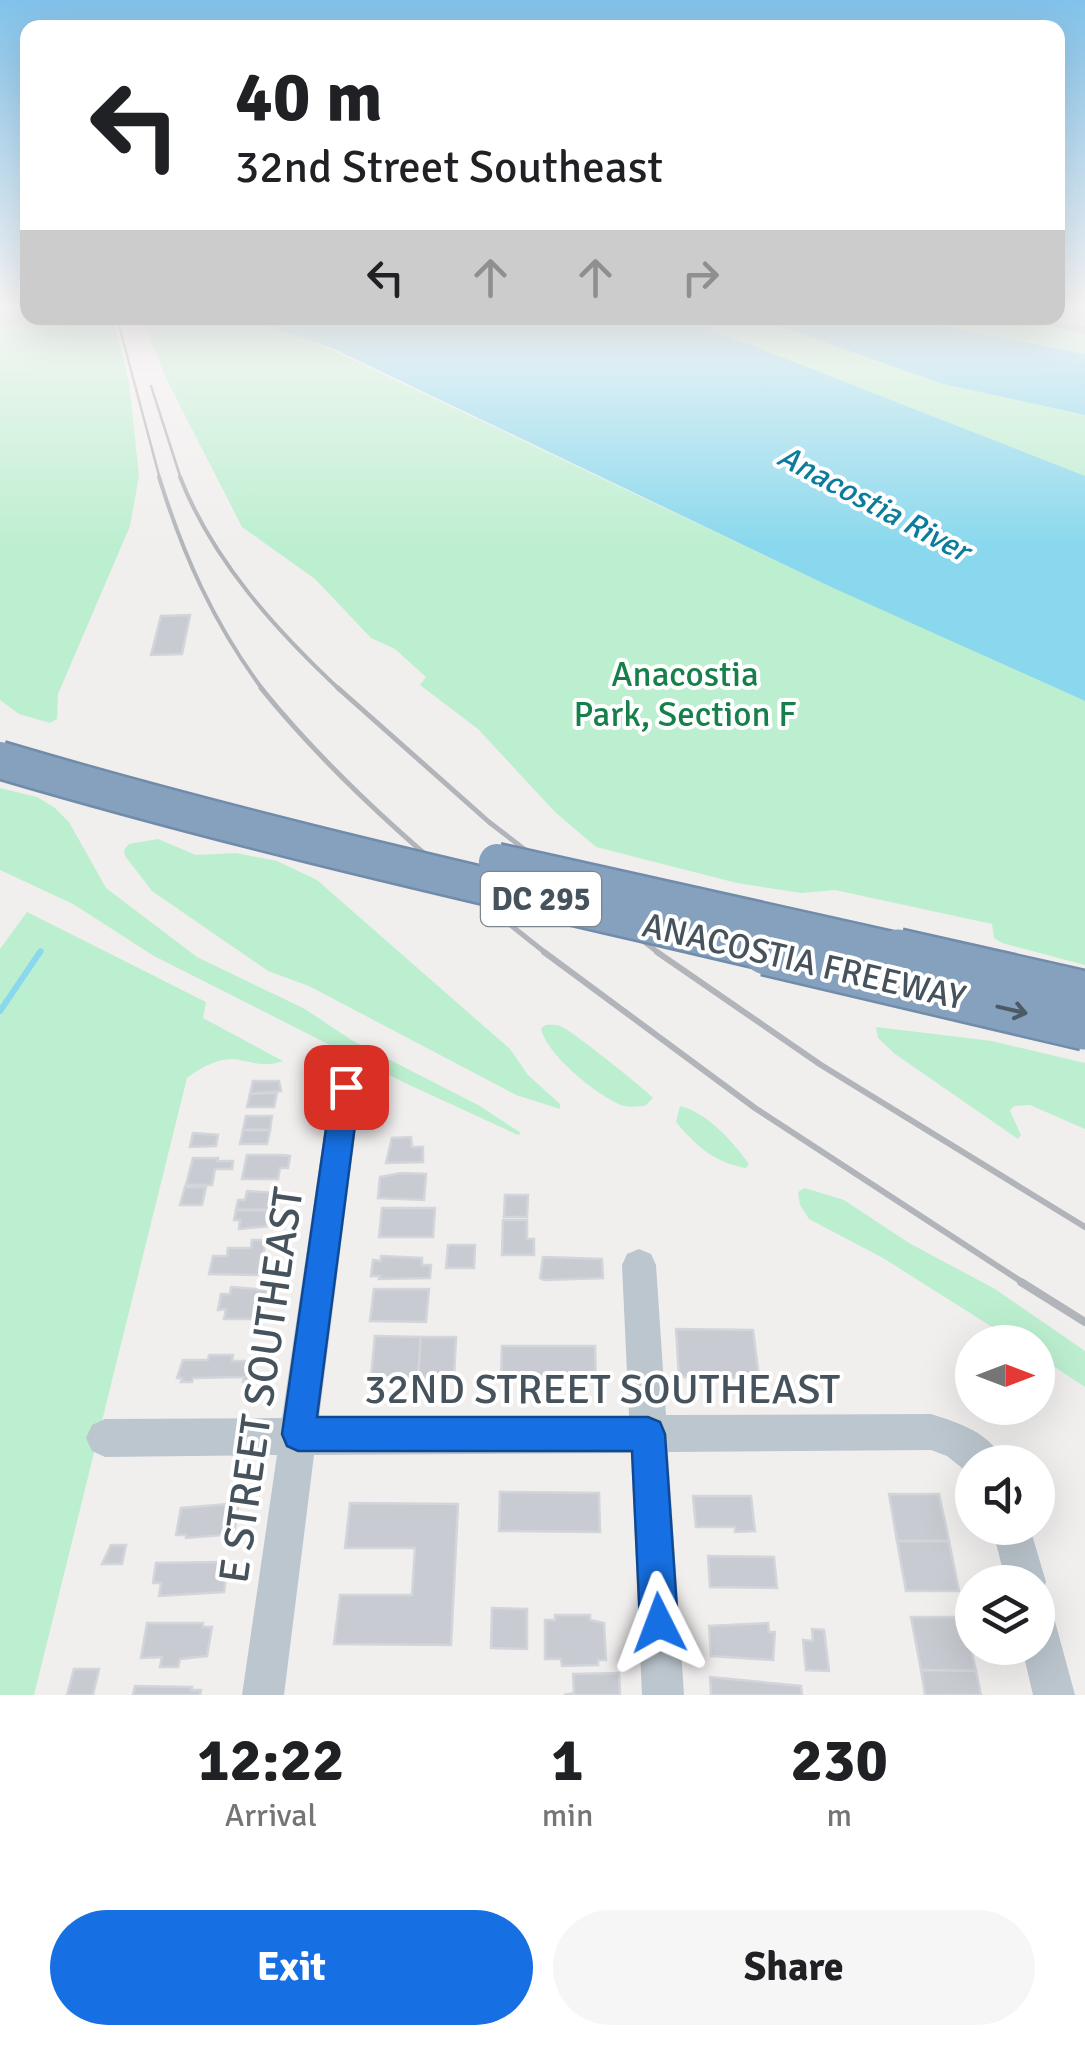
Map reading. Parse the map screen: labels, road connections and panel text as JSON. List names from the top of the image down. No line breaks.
{"streets":{"highway":["DC 295","ANACOSTIA FREEWAY"],"street":["E STREET SOUTHEAST","32ND STREET SOUTHEAST"]},"crossings":[["E STREET SOUTHEAST","32ND STREET SOUTHEAST"]],"water":["Anacostia River"],"parks":["Anacostia Park, Section F"],"north":"right","page":{"turn":["40 m","32nd Street Southeast"],"eta":["12:22","Arrival","1","min","230","m"],"buttons":["Exit","Share"]}}
